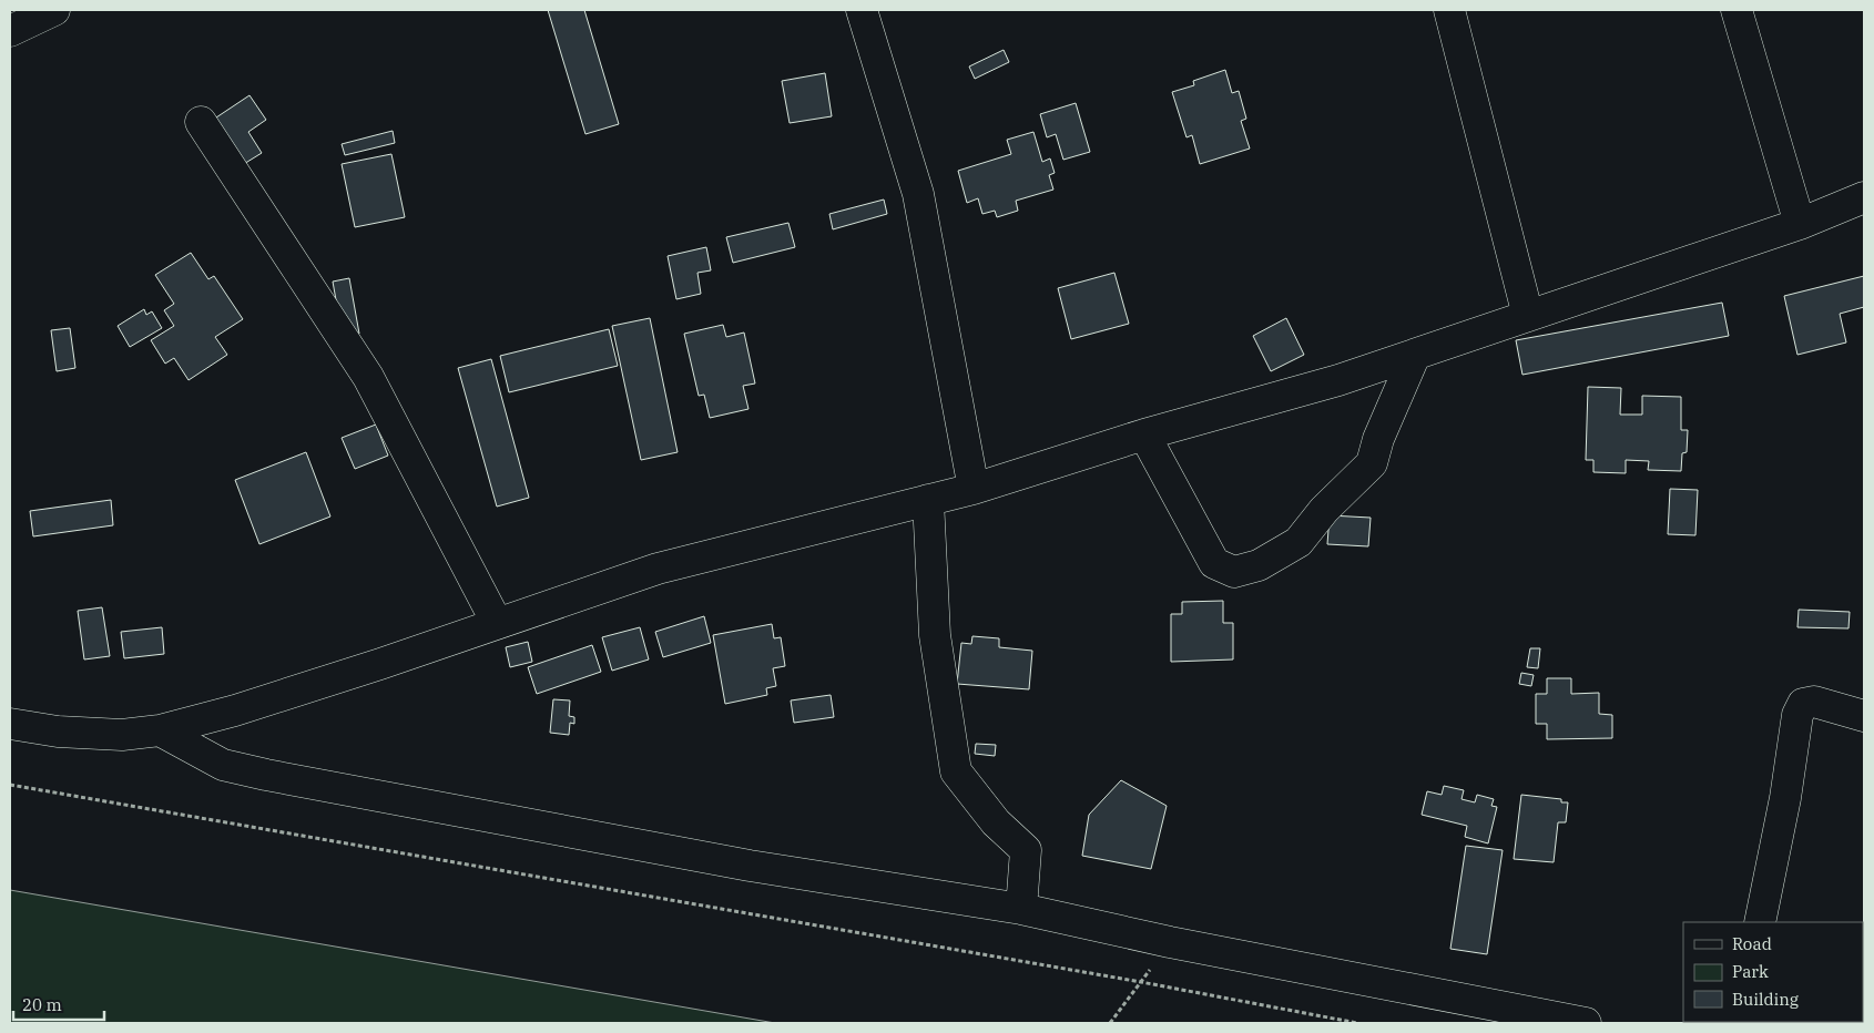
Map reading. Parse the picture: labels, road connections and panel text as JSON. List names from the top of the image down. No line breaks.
{"legend":["Road","Park","Building"],"scale_bar":"20 m"}
